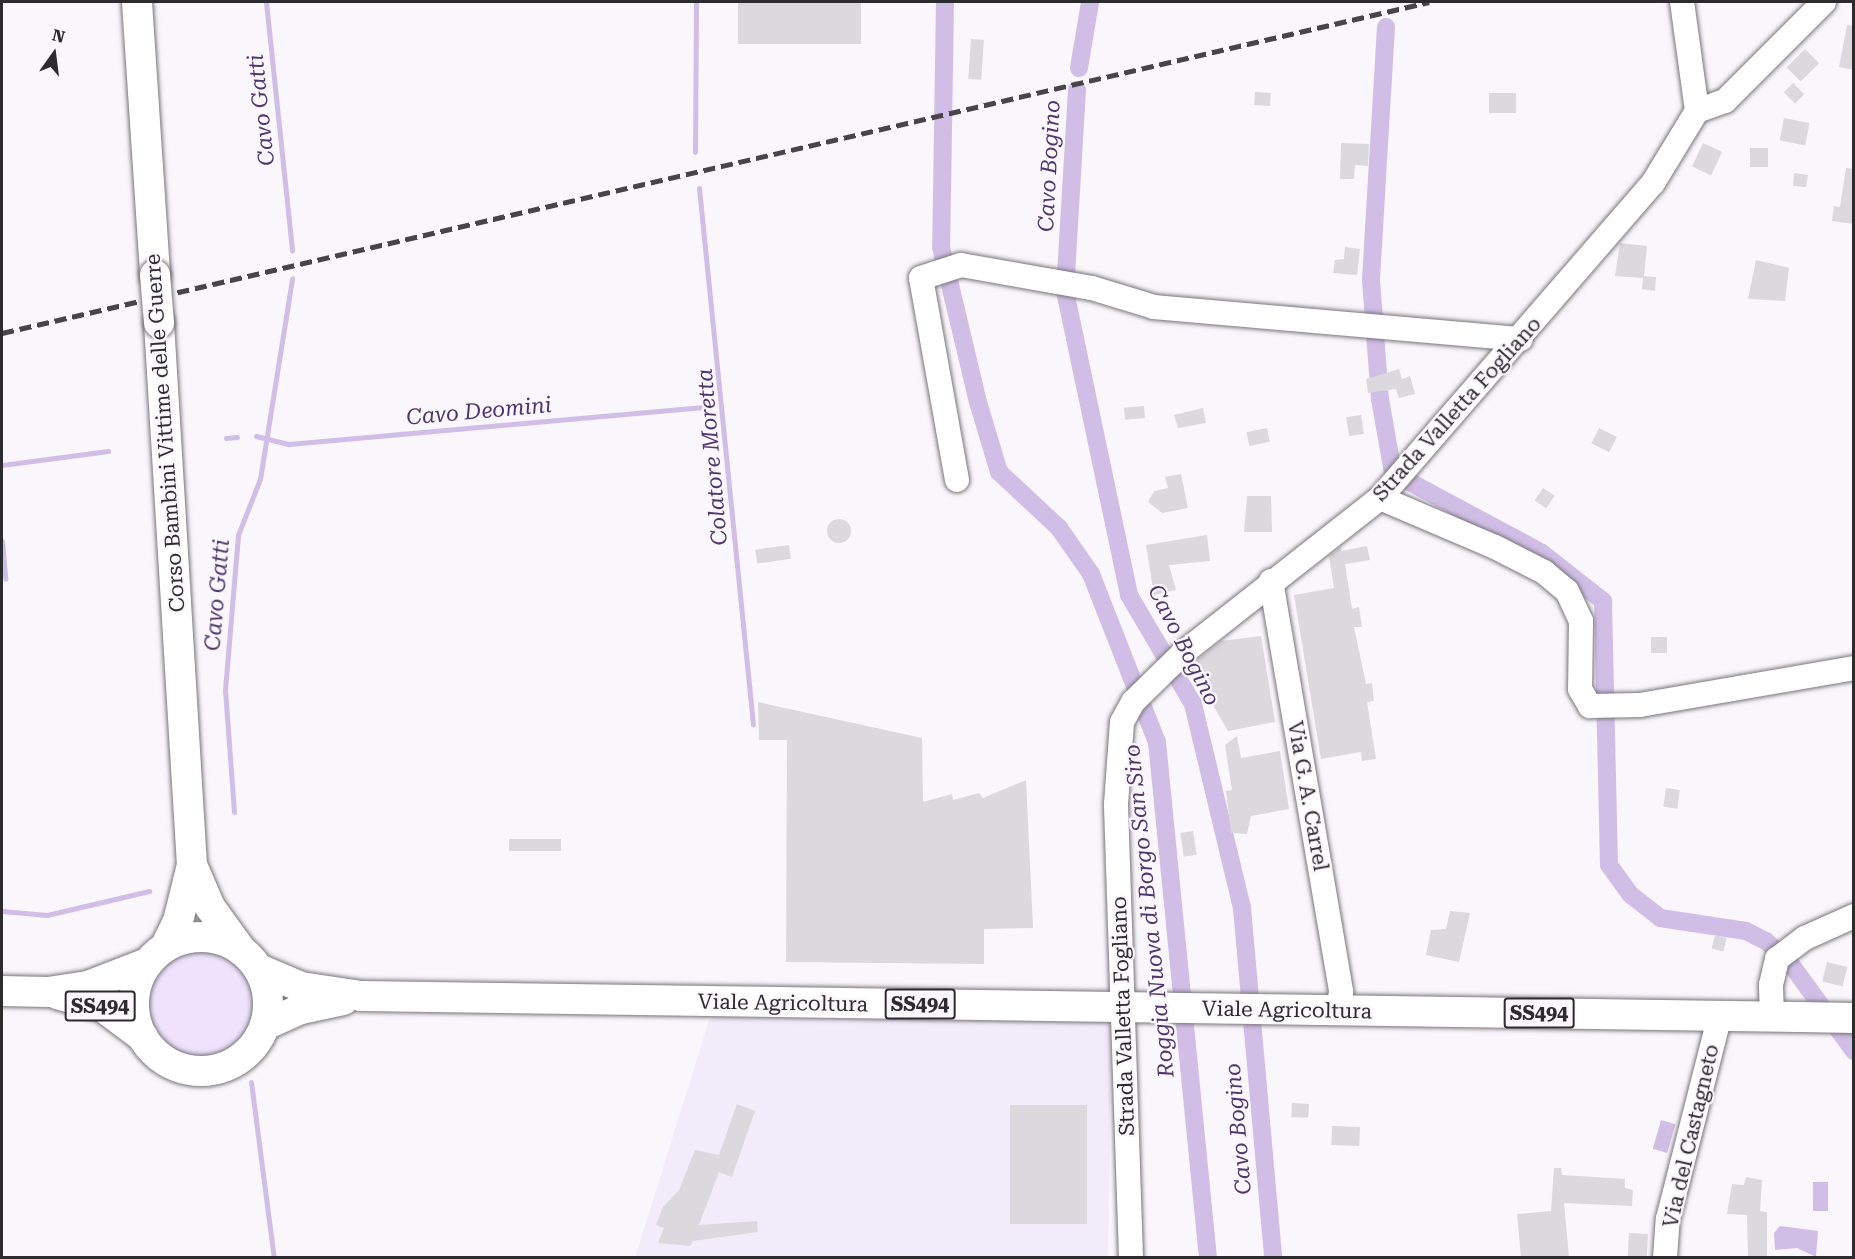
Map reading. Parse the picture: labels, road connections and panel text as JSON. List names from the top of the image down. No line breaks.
{"streets":{"main road":["Corso Bambini Vittime delle Guerre","Viale Agricoltura","SS494"],"street":["Strada Valletta Fogliano","Via G. A. Carrel","Via del Castagneto"]},"crossings":[["Strada Valletta Fogliano","Via G. A. Carrel"],["Strada Valletta Fogliano","Viale Agricoltura"],["Corso Bambini Vittime delle Guerre","Viale Agricoltura"],["Via G. A. Carrel","Viale Agricoltura"],["Viale Agricoltura","Via del Castagneto"]],"water":["Cavo Gatti","Cavo Bogino","Cavo Deomini","Colatore Moretta","Roggia Nuova di Borgo San Siro"],"north":"top"}
